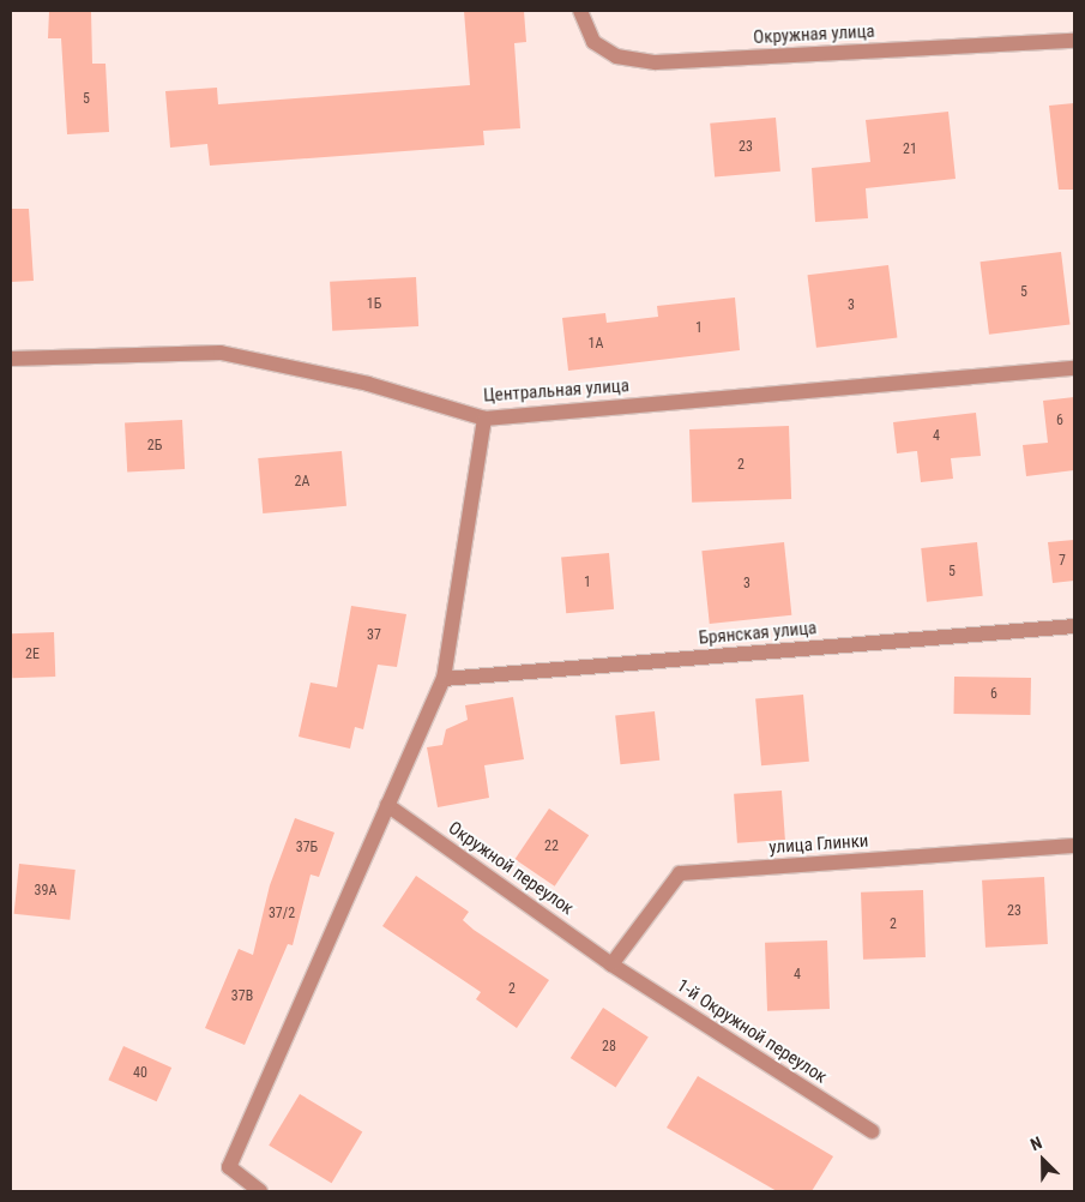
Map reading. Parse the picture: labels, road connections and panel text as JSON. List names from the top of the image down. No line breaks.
{"streets":{"street":["Окружная улица","Центральная улица","Брянская улица","улица Глинки","Окружной переулок","1-й Окружной переулок"]},"crossings":[["улица Глинки","Окружной переулок"],["улица Глинки","1-й Окружной переулок"],["Окружной переулок","1-й Окружной переулок"]],"house_numbers":["5","23","21","5","1Б","3","1","1А","6","4","2Б","2","2А","7","5","1","3","37","2Е","6","22","37Б","39А","23","37/2","2","4","2","37В","28","40"],"north":"top left"}
